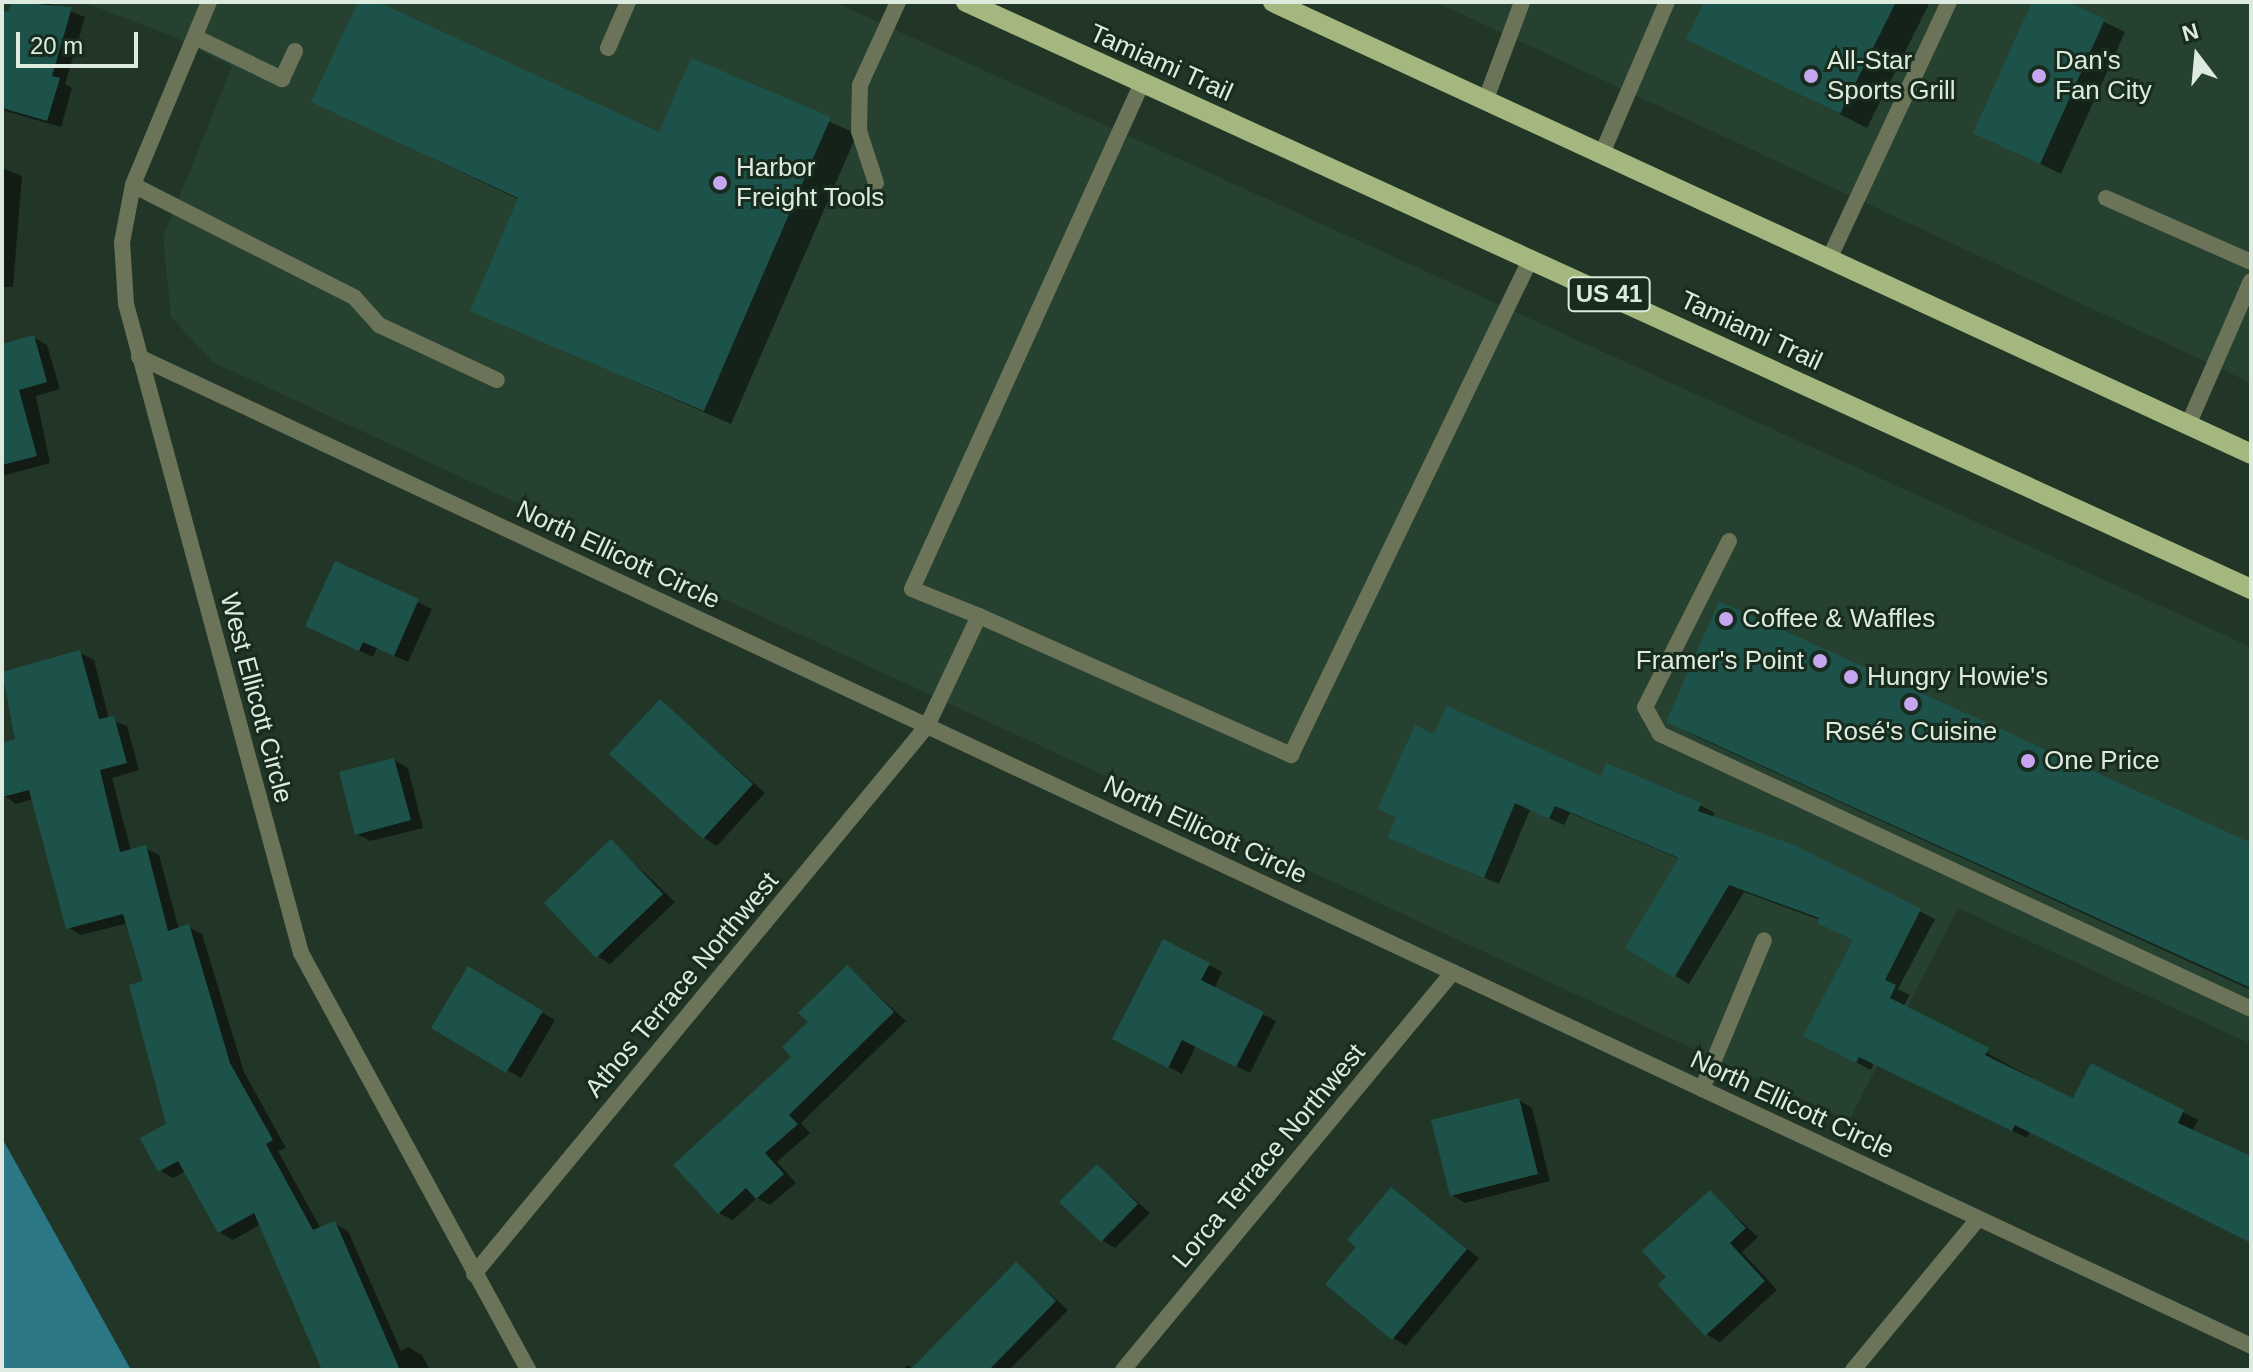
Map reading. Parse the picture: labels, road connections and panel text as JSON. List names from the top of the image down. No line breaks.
{"streets":{"main road":["Tamiami Trail","US 41"],"street":["North Ellicott Circle","West Ellicott Circle","Athos Terrace Northwest","Lorca Terrace Northwest"]},"crossings":[["North Ellicott Circle","West Ellicott Circle"],["North Ellicott Circle","Athos Terrace Northwest"],["North Ellicott Circle","Lorca Terrace Northwest"],["West Ellicott Circle","Athos Terrace Northwest"]],"places":["All-Star Sports Grill","Dan's Fan City","Harbor Freight Tools","Coffee & Waffles","Framer's Point","Hungry Howie's","Rosé's Cuisine","One Price"],"scale_bar":"20 m","north":"top"}
